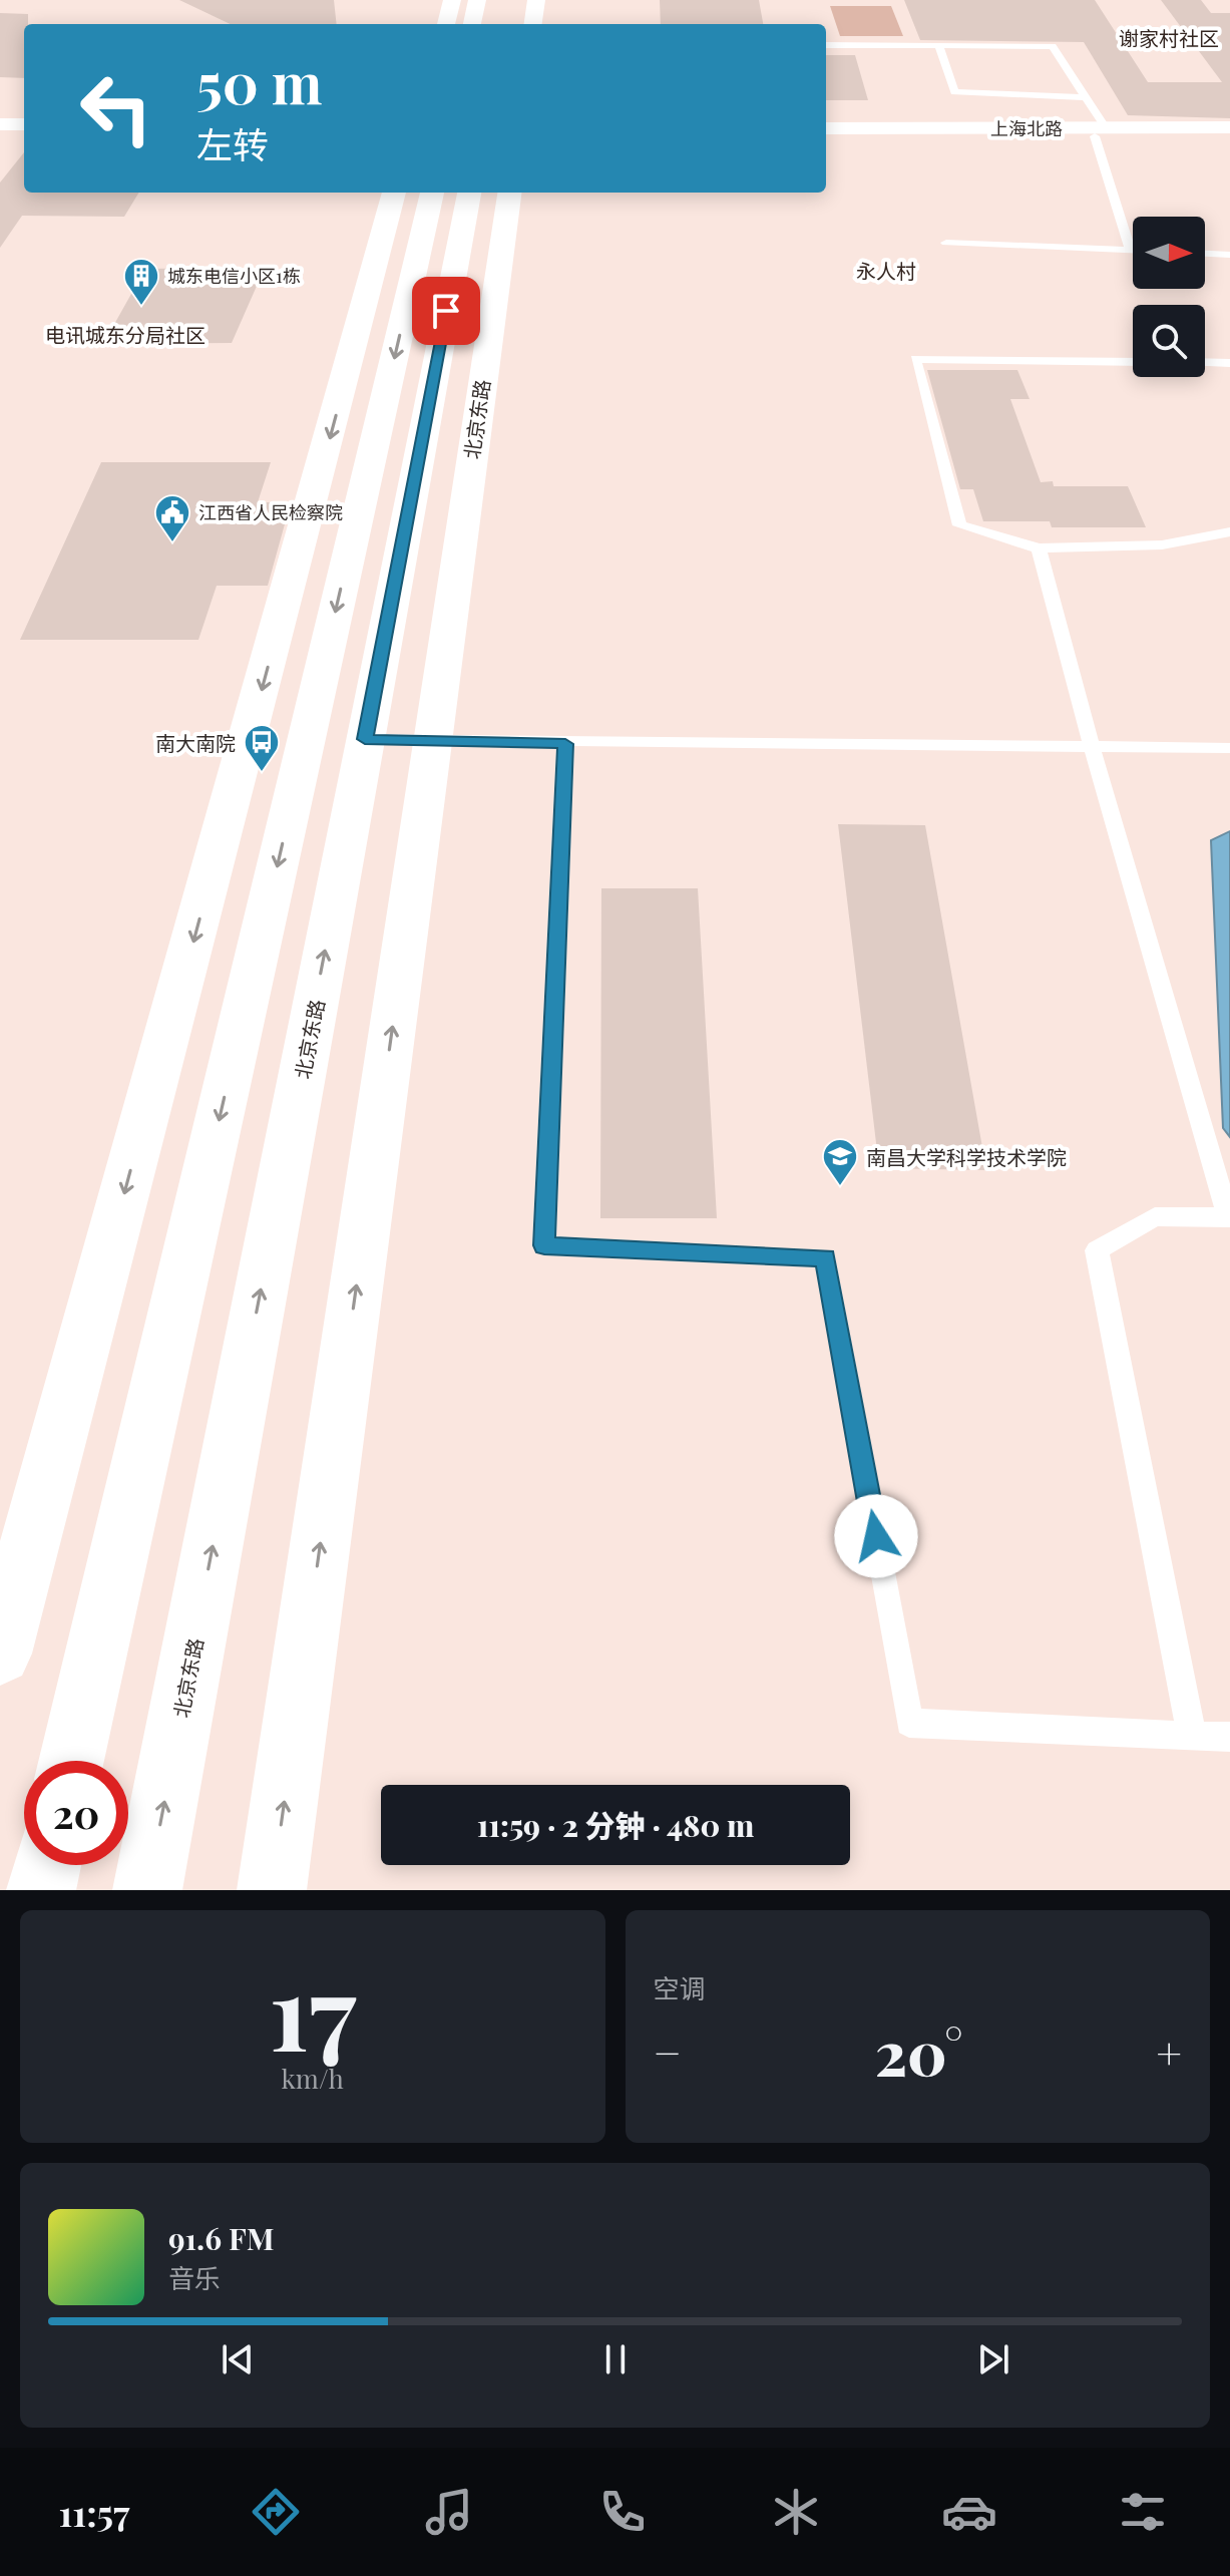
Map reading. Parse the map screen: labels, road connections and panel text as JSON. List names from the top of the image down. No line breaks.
{"streets":{"main road":["上海北路","北京东路"]},"districts":["谢家村社区","永人村","电讯城东分局社区"],"places":{"building":["城东电信小区1栋"],"public building":["江西省人民检察院"],"bus stop":["南大南院"],"school or university":["南昌大学科学技术学院"]},"north":"right","page":{"turn":["50 m","左转"],"limit":"20","trip":"11:59 · 2 分钟 · 480 m","tile":[["17","km/h"],"空调"],"heat":["−","20°","+"],"song":["91.6 FM","音乐"],"tabs":"11:57"}}
